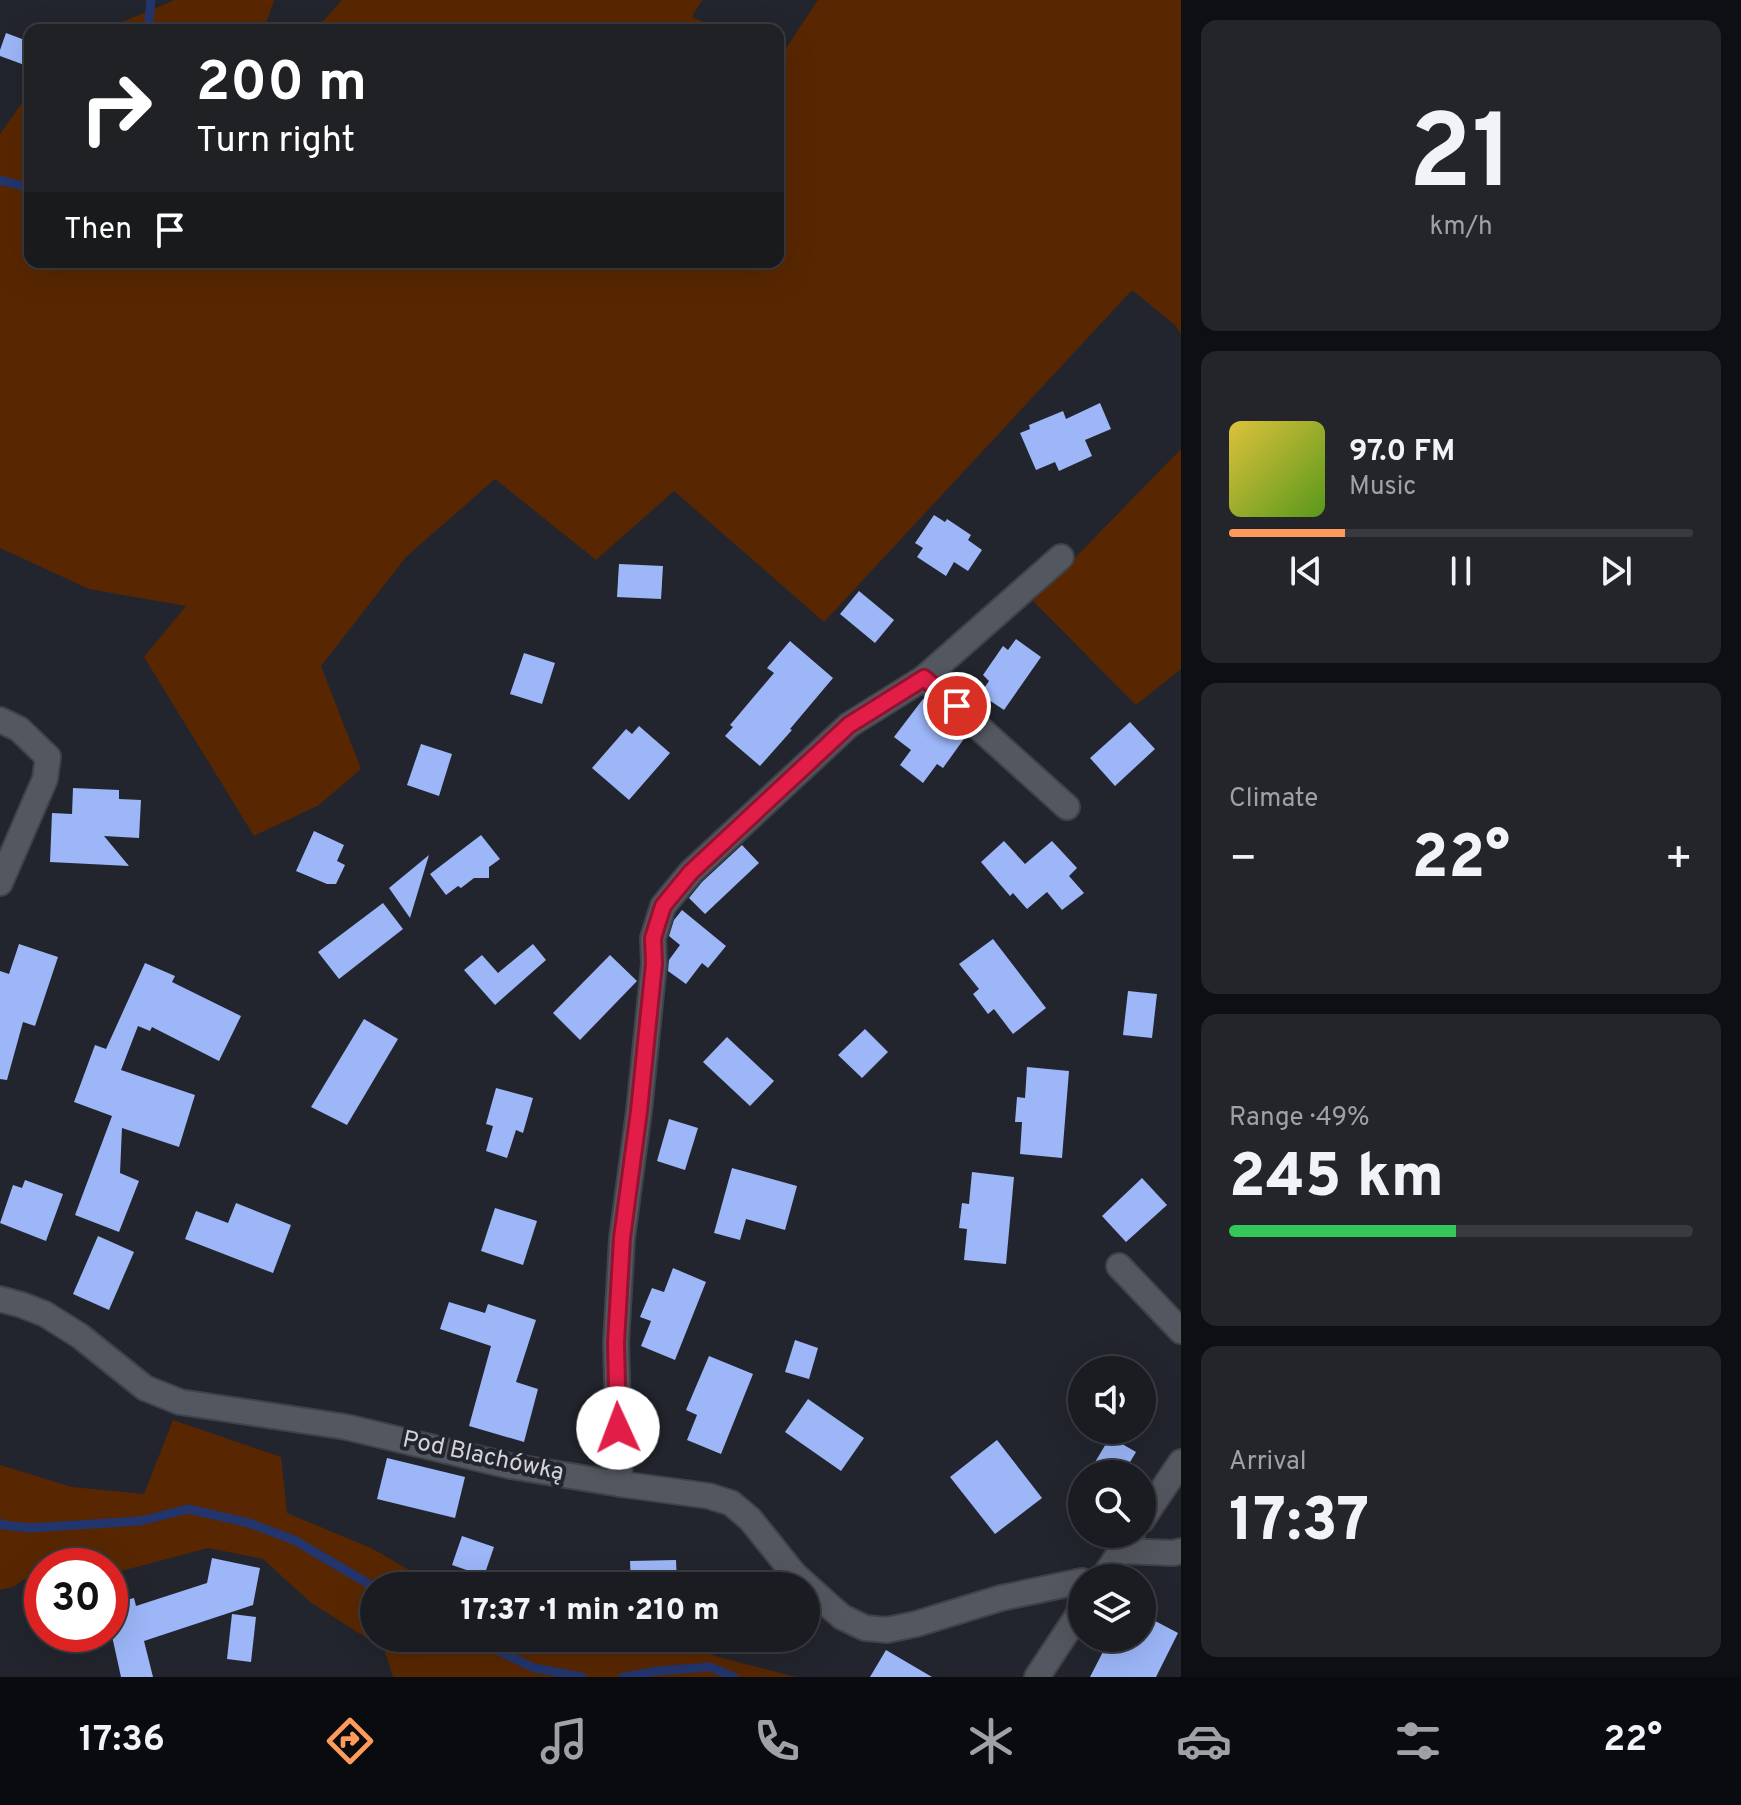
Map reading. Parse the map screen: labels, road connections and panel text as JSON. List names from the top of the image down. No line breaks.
{"streets":{"street":["Pod Blachówką"]},"page":{"tile":[["21","km/h"],"Climate",["Range · 49%","245 km"],["Arrival","17:37"]],"turn":["200 m","Turn right"],"then":"Then","song":["97.0 FM","Music"],"heat":["−","22°","+"],"limit":"30","trip":"17:37 · 1 min · 210 m","tabs":["17:36","22°"]}}
